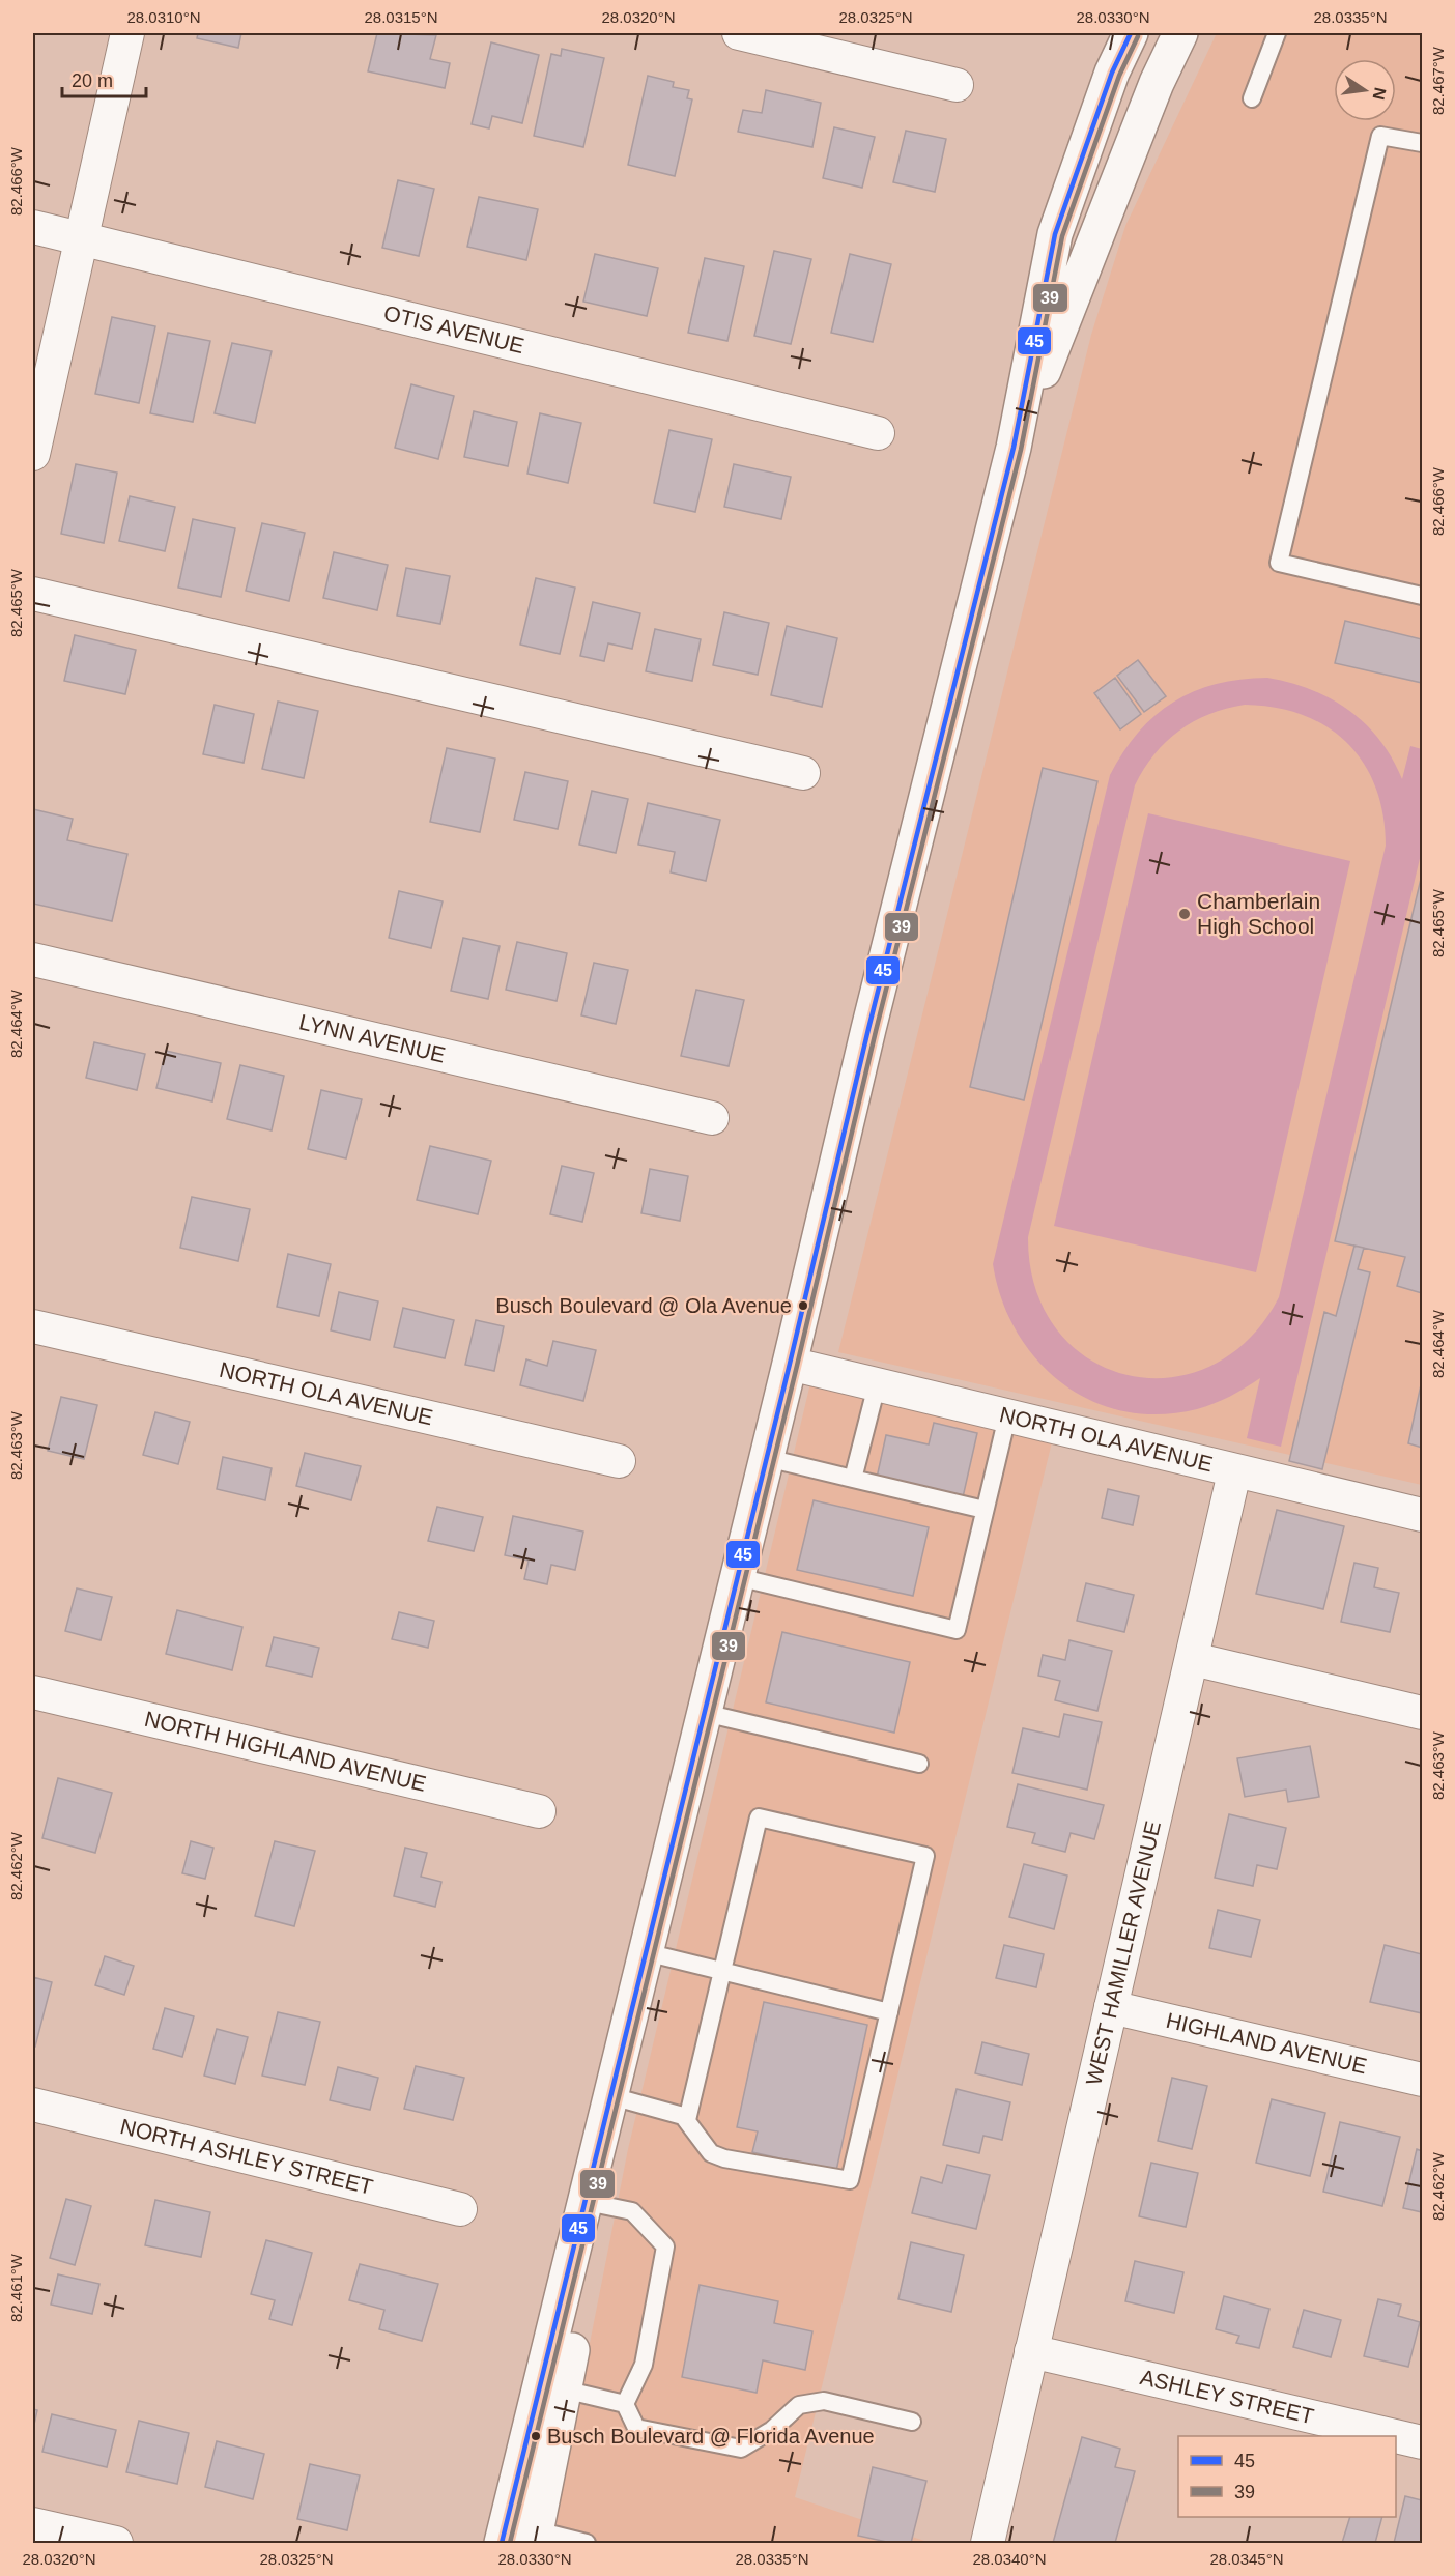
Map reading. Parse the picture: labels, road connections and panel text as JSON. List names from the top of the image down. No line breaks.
{"streets":{"street":["OTIS AVENUE","LYNN AVENUE","NORTH OLA AVENUE","NORTH HIGHLAND AVENUE","WEST HAMILLER AVENUE","HIGHLAND AVENUE","NORTH ASHLEY STREET","ASHLEY STREET"]},"crossings":[["NORTH OLA AVENUE","WEST HAMILLER AVENUE"],["WEST HAMILLER AVENUE","HIGHLAND AVENUE"],["WEST HAMILLER AVENUE","ASHLEY STREET"]],"places":["Chamberlain High School","Busch Boulevard @ Ola Avenue","Busch Boulevard @ Florida Avenue"],"lines":["transit line 45","transit line 39"],"legend":["45","39"],"scale_bar":"20 m","north":"right","coordinates":["28.0310°N","28.0315°N","28.0320°N","28.0325°N","28.0330°N","28.0335°N","82.467°W","82.466°W","82.465°W","82.464°W","82.463°W","82.462°W","82.461°W","28.0340°N","28.0345°N"]}
